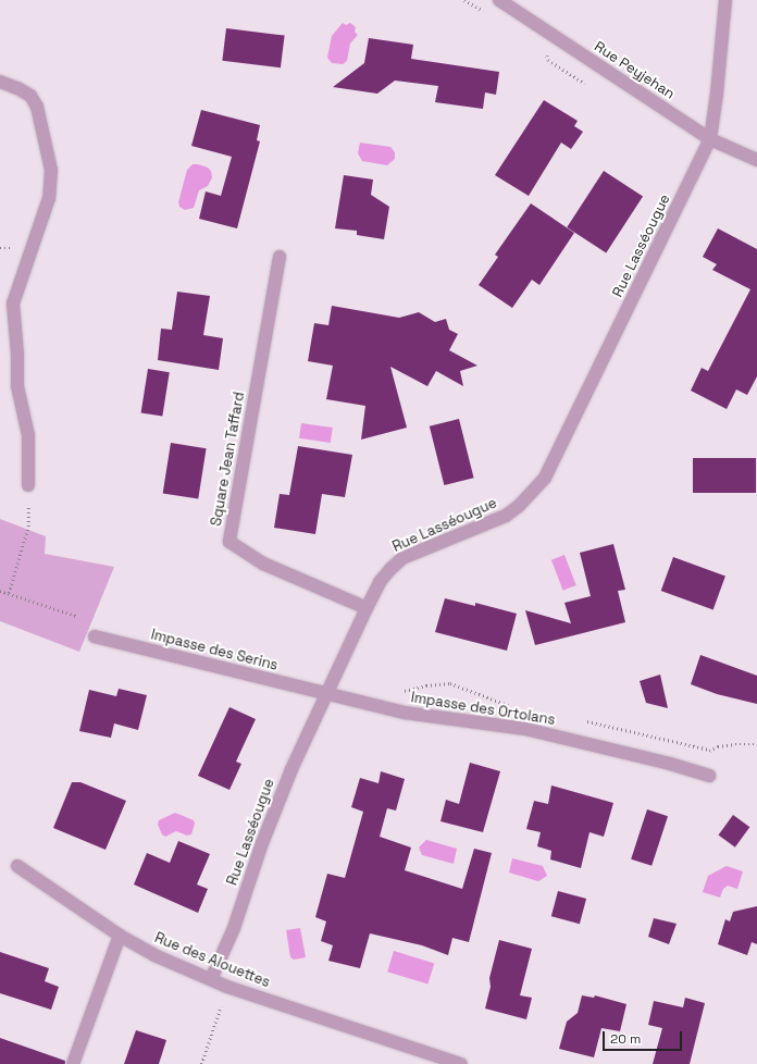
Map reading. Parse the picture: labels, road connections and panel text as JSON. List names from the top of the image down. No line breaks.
{"streets":{"street":["Rue Peyjehan","Rue Lasséougue","Square Jean Taffard","Impasse des Serins","Impasse des Ortolans","Rue des Alouettes"]},"crossings":[["Rue Peyjehan","Rue Lasséougue"],["Rue Lasséougue","Square Jean Taffard"],["Rue Lasséougue","Impasse des Serins"],["Rue Lasséougue","Impasse des Ortolans"],["Rue Lasséougue","Rue des Alouettes"],["Impasse des Serins","Impasse des Ortolans"]],"scale_bar":"20 m"}
